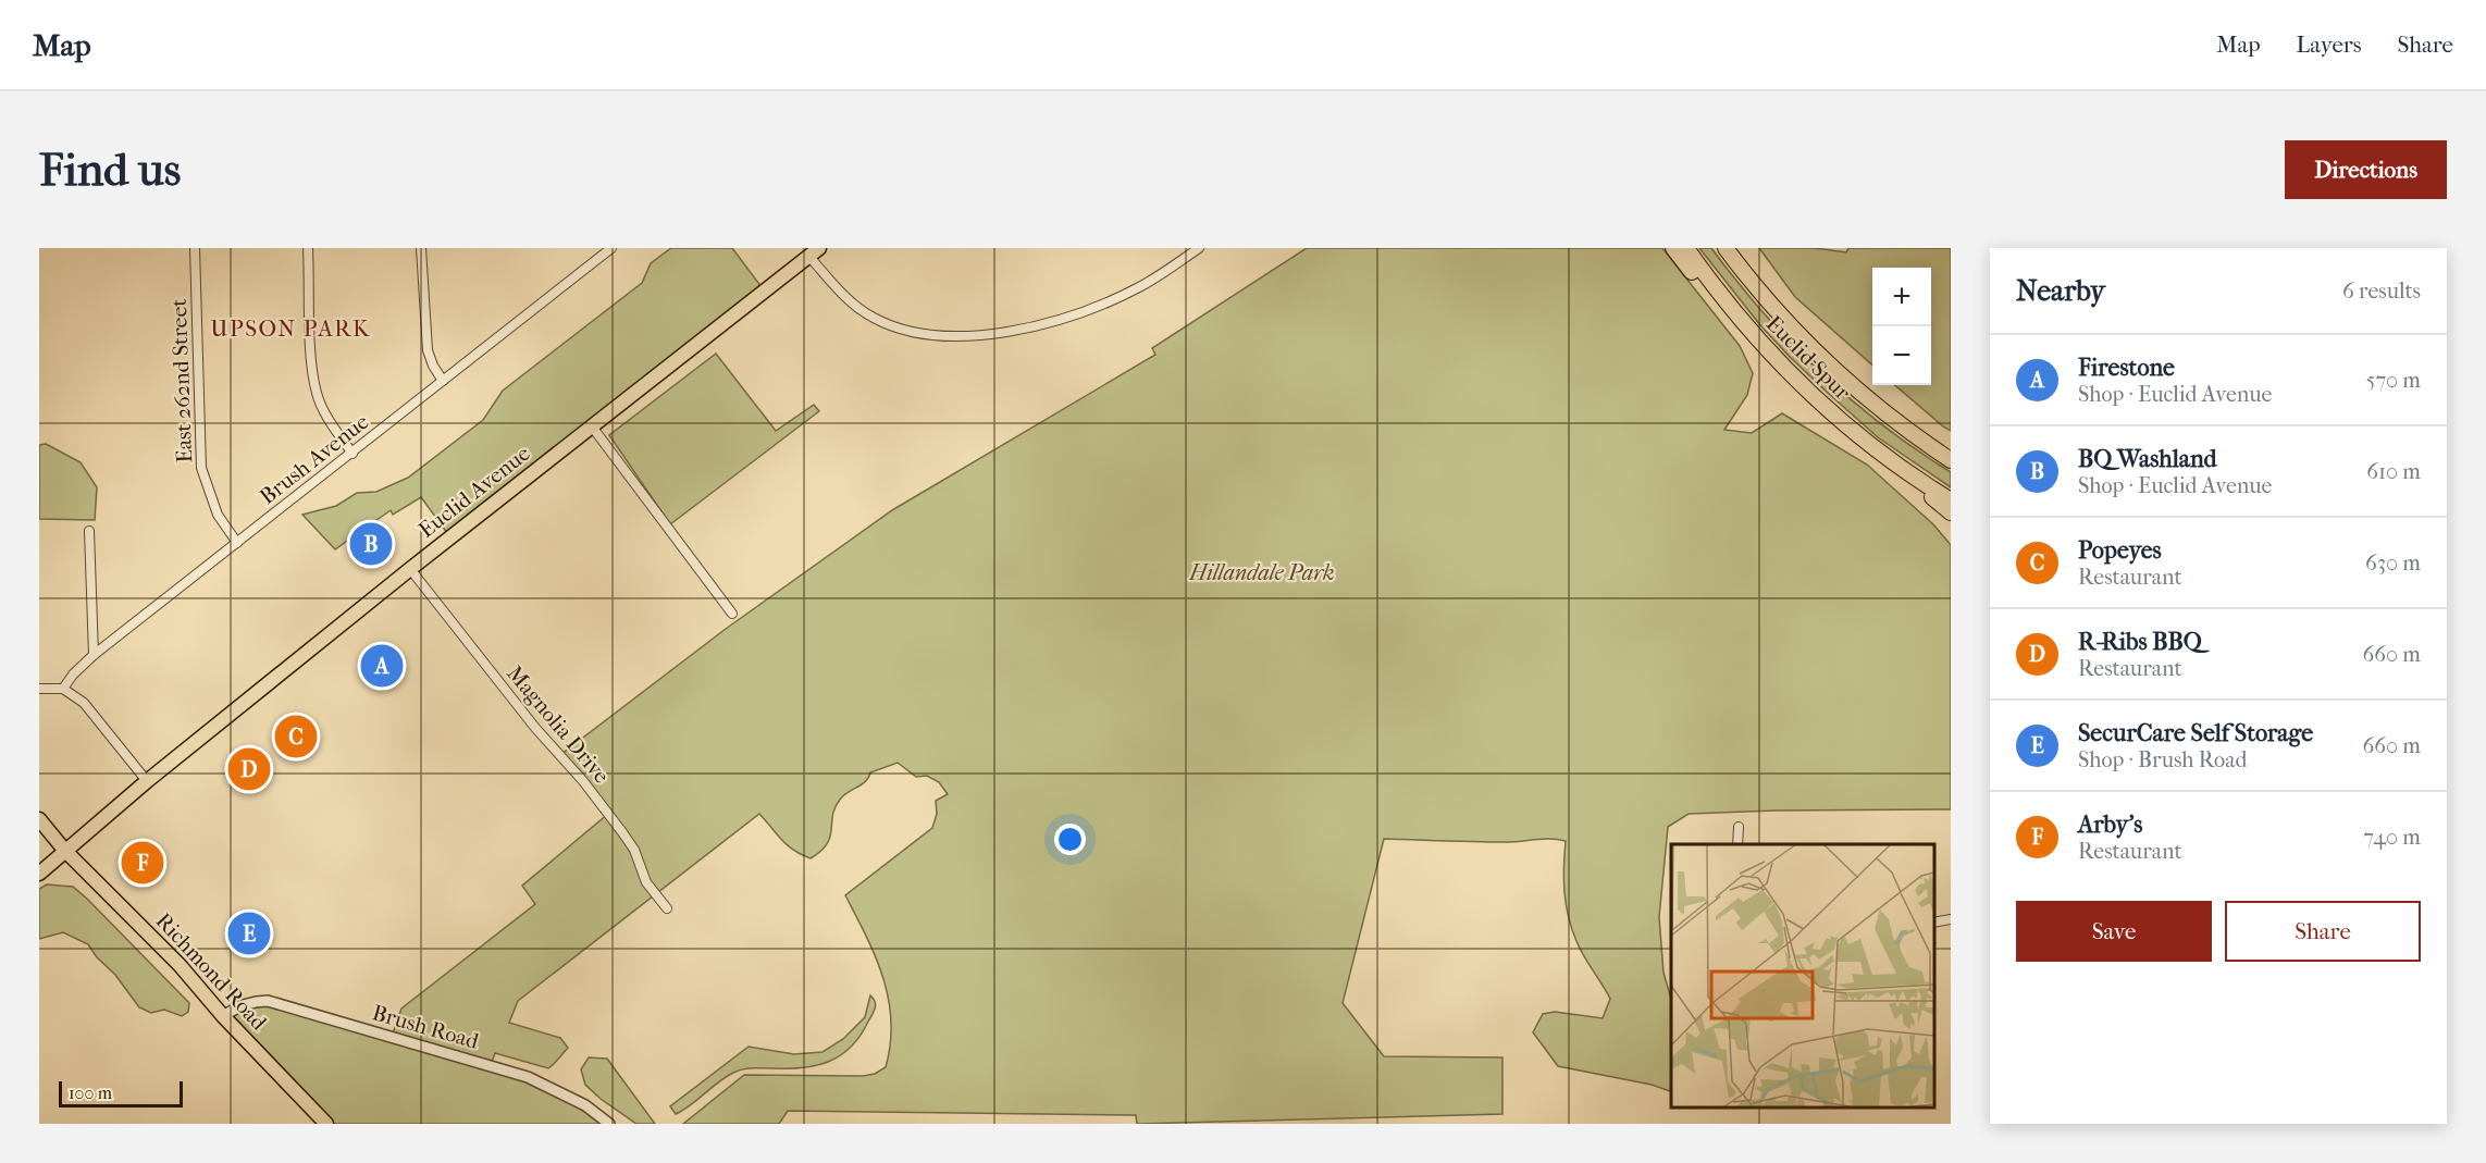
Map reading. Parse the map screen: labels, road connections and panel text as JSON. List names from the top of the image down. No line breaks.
{"streets":{"highway":["Euclid Spur"],"main road":["Euclid Avenue","Richmond Road"],"street":["East 262nd Street","Brush Avenue","Magnolia Drive","Brush Road"]},"crossings":[["East 262nd Street","Brush Avenue"],["Euclid Avenue","Magnolia Drive"],["Euclid Avenue","Richmond Road"],["Richmond Road","Brush Road"]],"districts":["UPSON PARK"],"parks":["Hillandale Park"],"scale_bar":"100 m","page":{"header":"Map","nav":["Map","Layers","Share"],"buttons":["Directions",["Save","Share"]],"title":"Find us","heading":["Nearby","6 results"],"map_buttons":["+","−"],"list":[{"mark":"A","name":"Firestone","note":"Shop · Euclid Avenue","value":"570 m"},{"mark":"B","name":"BQ Washland","note":"Shop · Euclid Avenue","value":"610 m"},{"mark":"C","name":"Popeyes","note":"Restaurant","value":"630 m"},{"mark":"D","name":"R-Ribs BBQ","note":"Restaurant","value":"660 m"},{"mark":"E","name":"SecurCare Self Storage","note":"Shop · Brush Road","value":"660 m"},{"mark":"F","name":"Arby's","note":"Restaurant","value":"740 m"}],"pins":["B","A","C","D","F","E"],"scale":"100 m"}}
